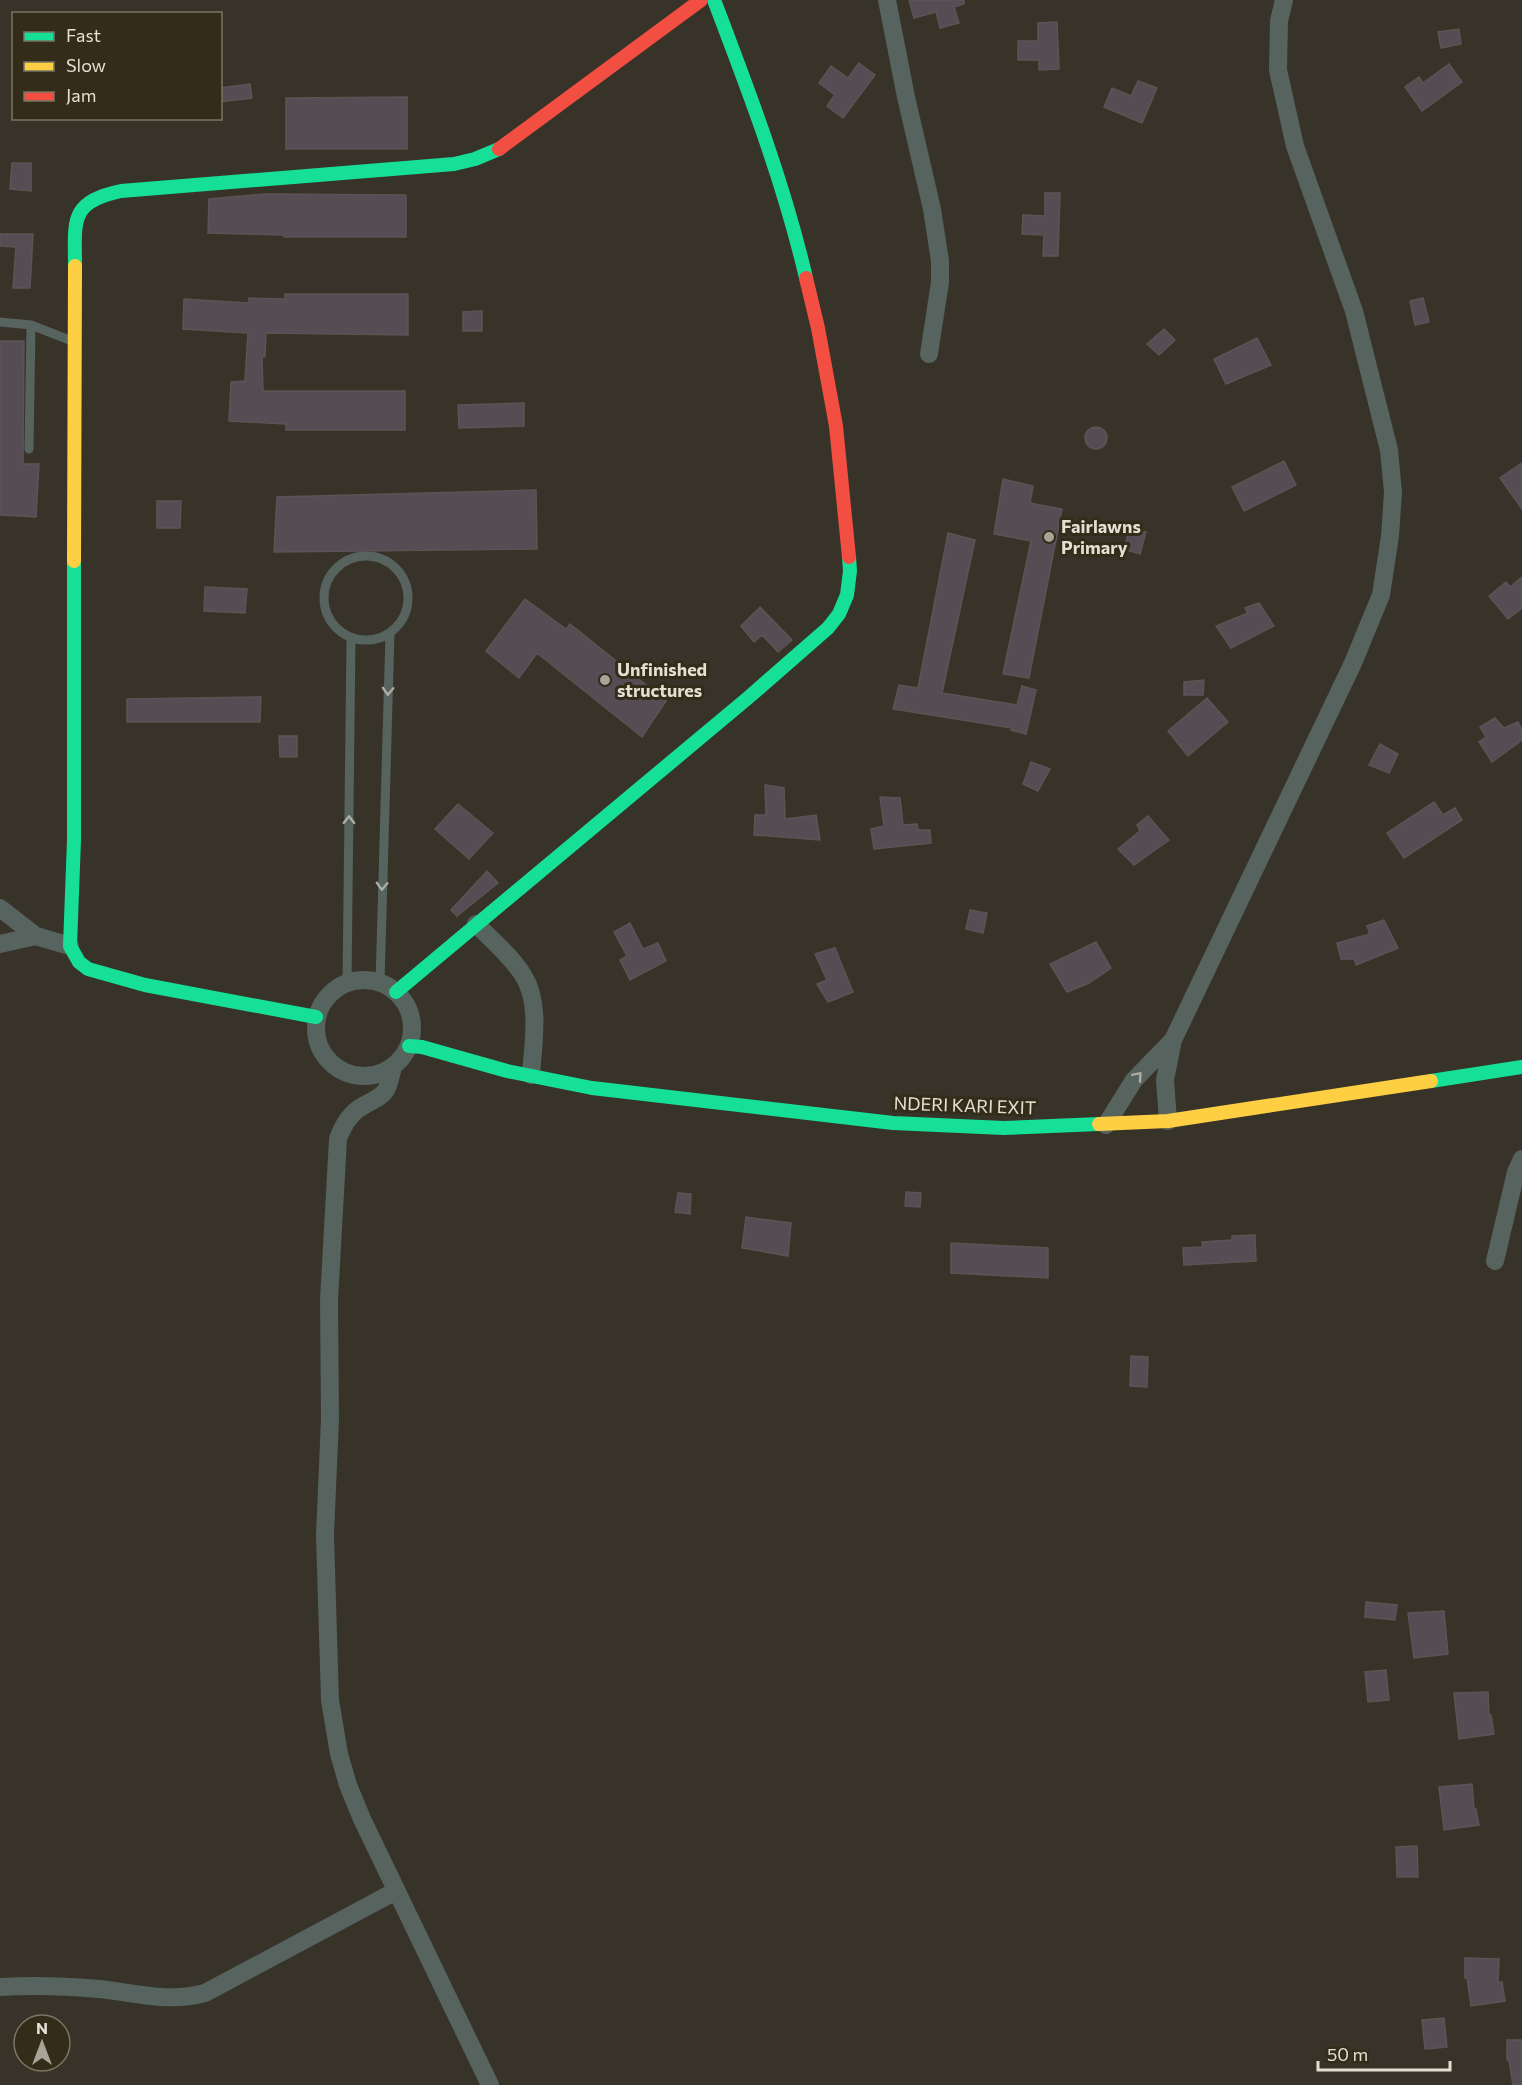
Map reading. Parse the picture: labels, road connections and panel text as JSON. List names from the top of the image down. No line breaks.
{"streets":{"street":["NDERI KARI EXIT"]},"places":["Fairlawns Primary","Unfinished structures"],"legend":["Fast","Slow","Jam"],"scale_bar":"50 m","north":"top"}
